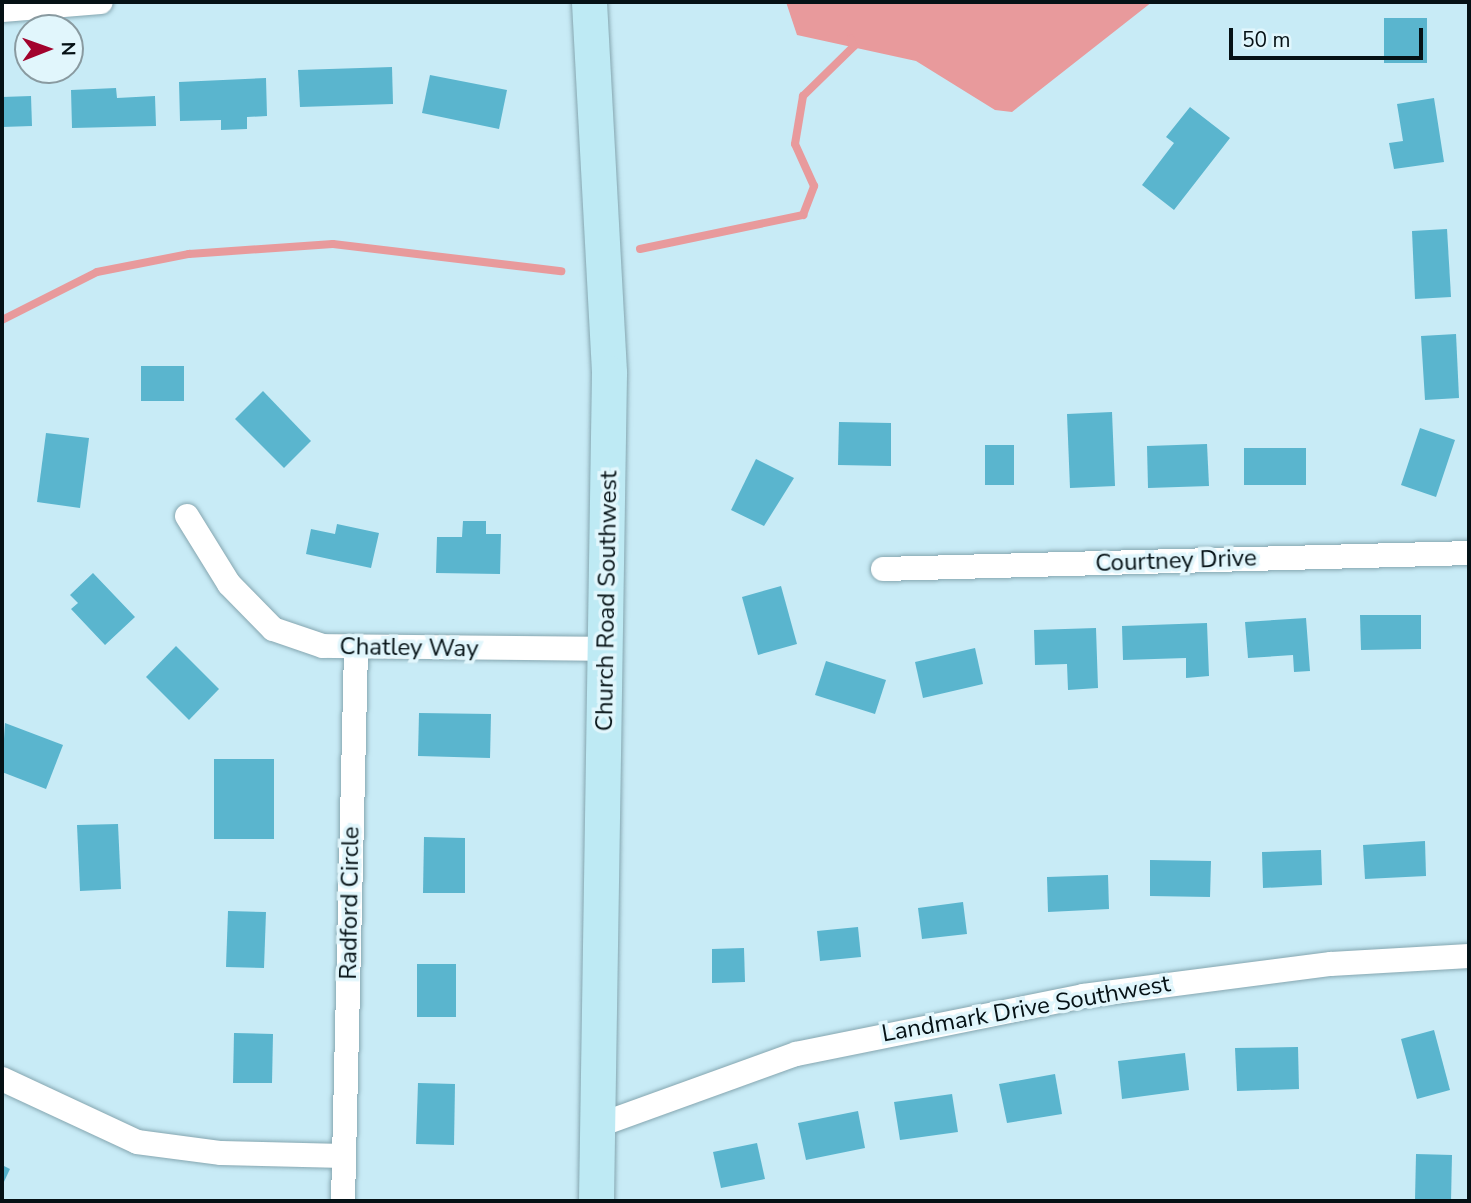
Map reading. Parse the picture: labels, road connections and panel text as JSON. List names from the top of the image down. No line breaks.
{"streets":{"street":["Courtney Drive","Church Road Southwest","Chatley Way","Radford Circle","Landmark Drive Southwest"]},"crossings":[["Church Road Southwest","Chatley Way"],["Church Road Southwest","Landmark Drive Southwest"],["Chatley Way","Radford Circle"]],"scale_bar":"50 m","north":"right"}
